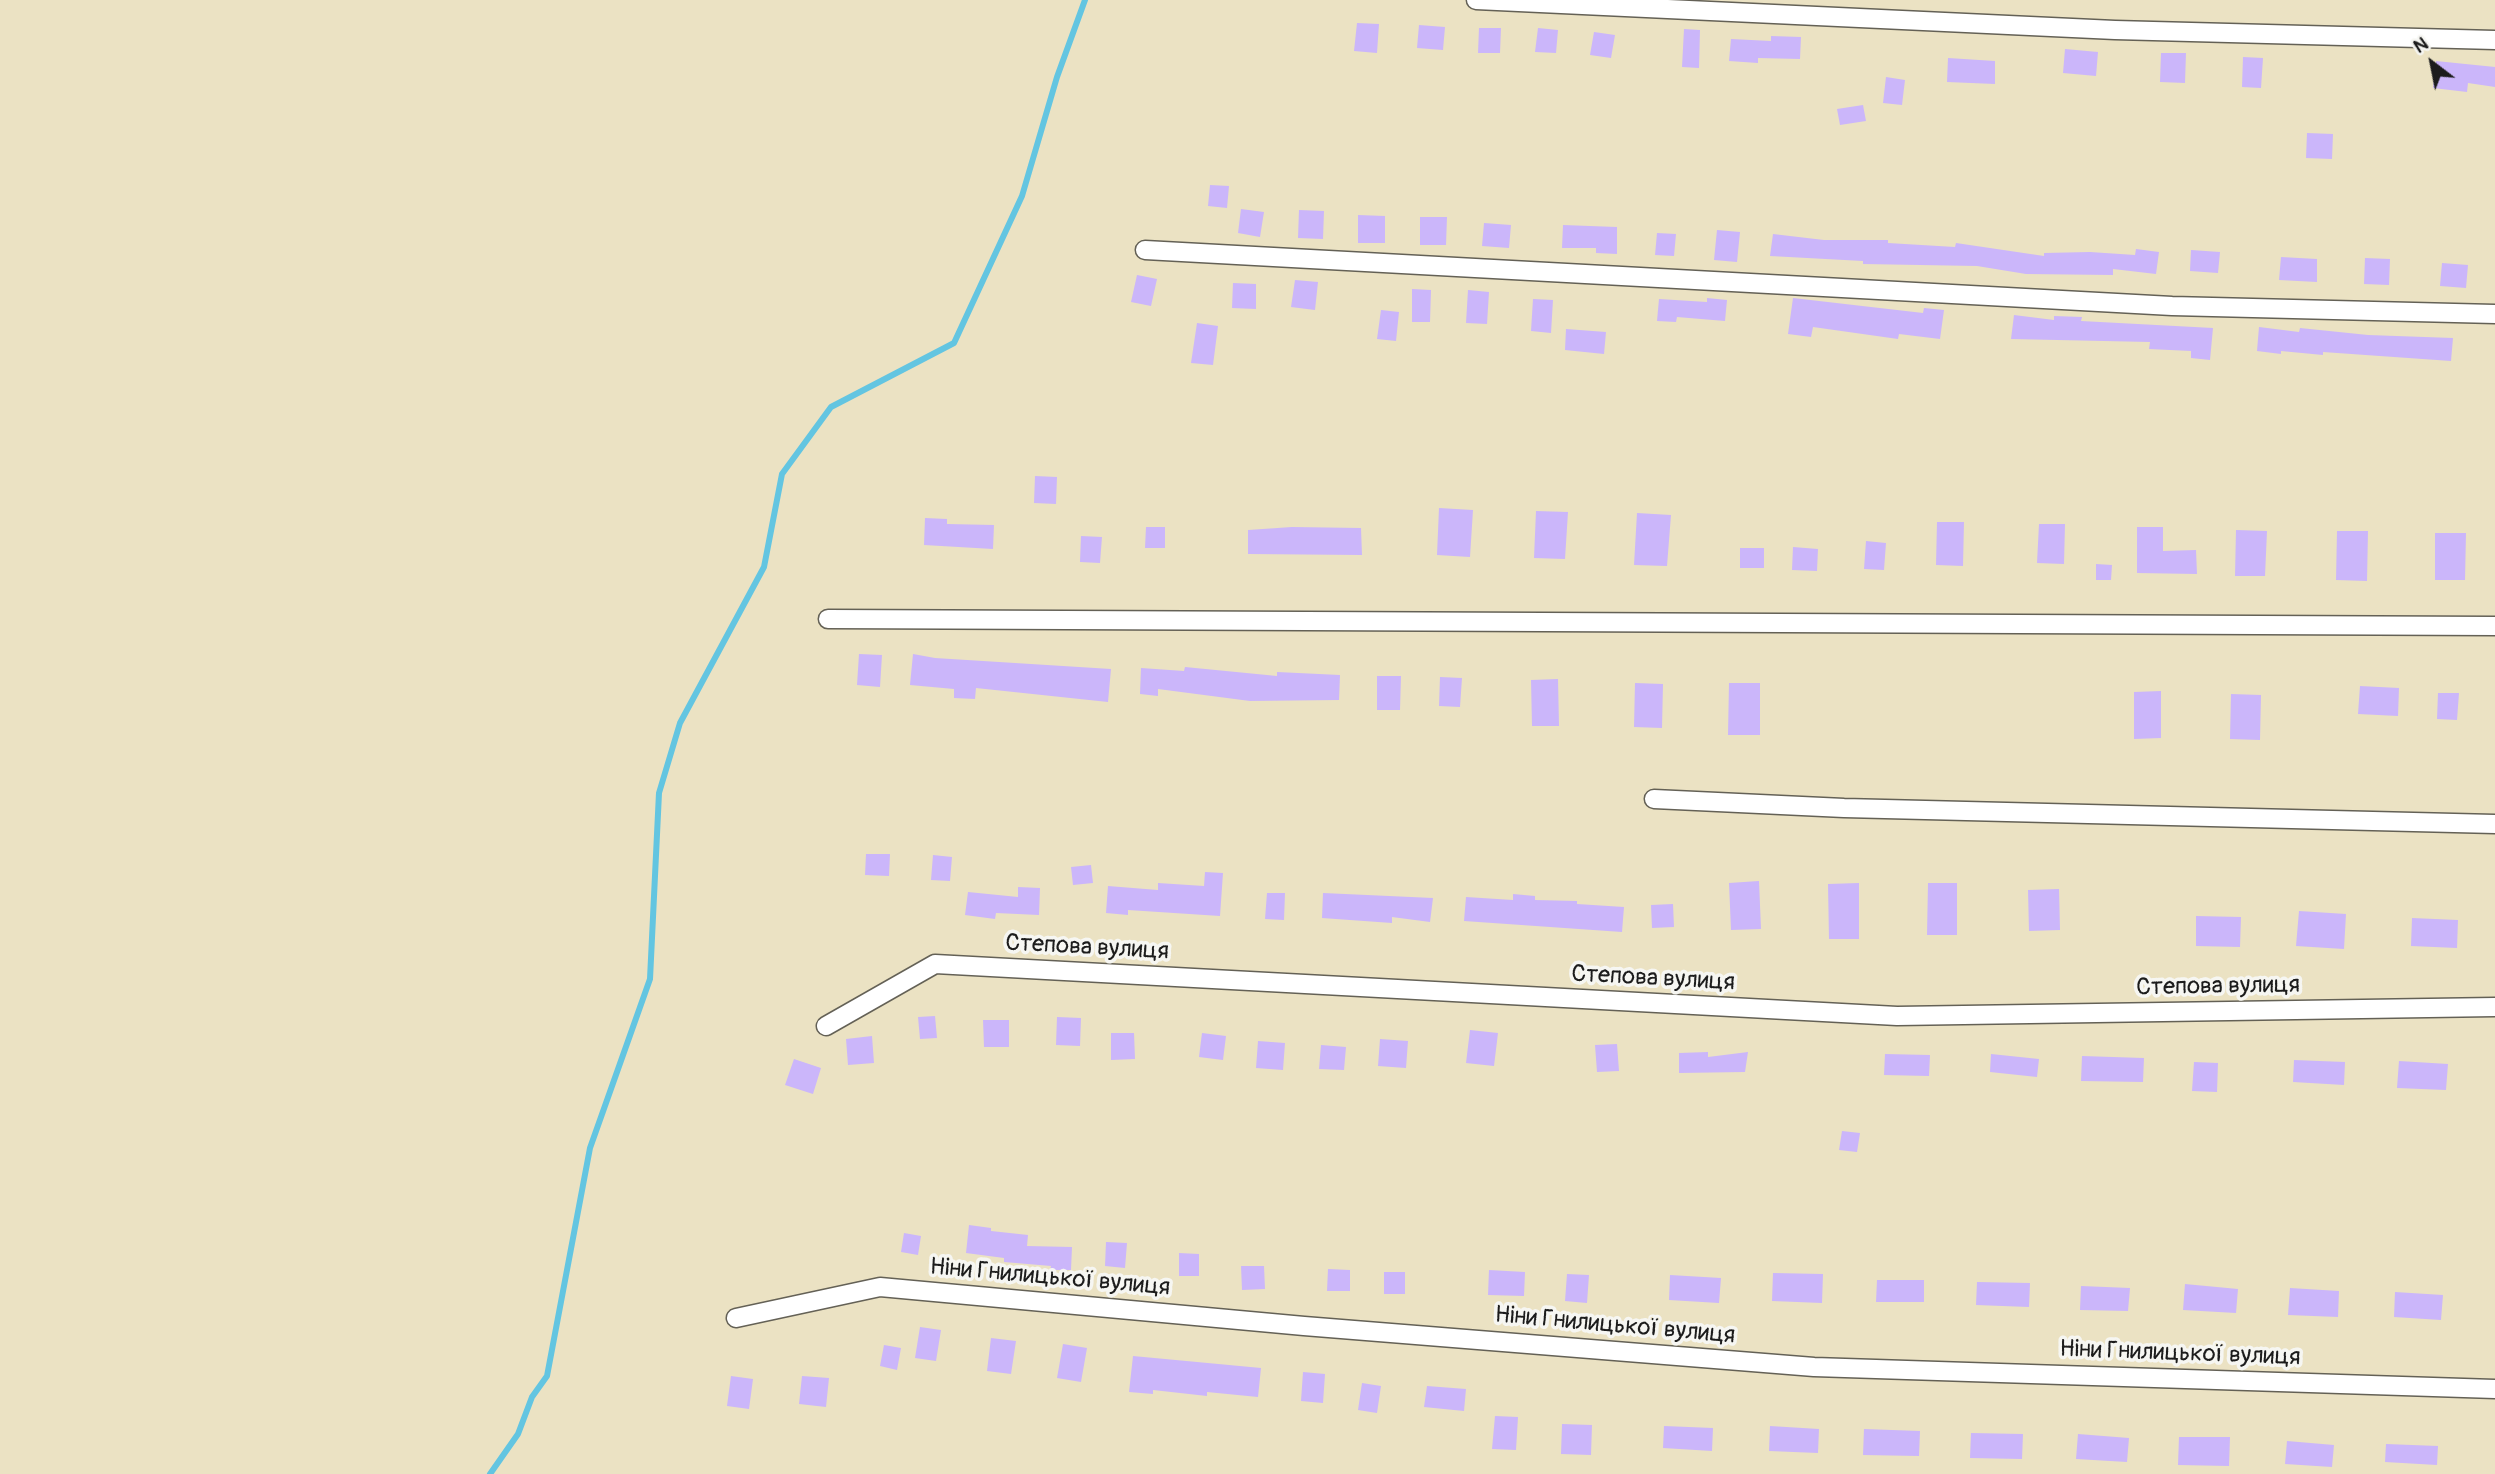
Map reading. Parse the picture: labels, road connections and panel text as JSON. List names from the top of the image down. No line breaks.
{"streets":{"street":["Степова вулиця","Ніни Гнилицької вулиця"]},"north":"top left"}
